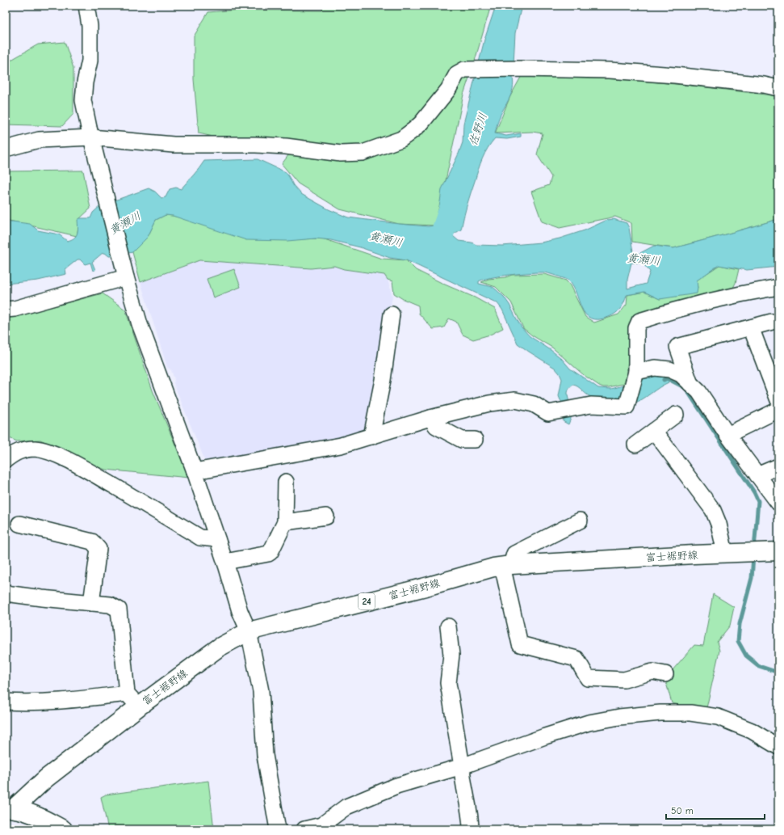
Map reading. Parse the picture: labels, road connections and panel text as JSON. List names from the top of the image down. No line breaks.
{"streets":{"main road":["富士裾野線","24"]},"water":["佐野川","黄瀬川"],"scale_bar":"50 m"}
